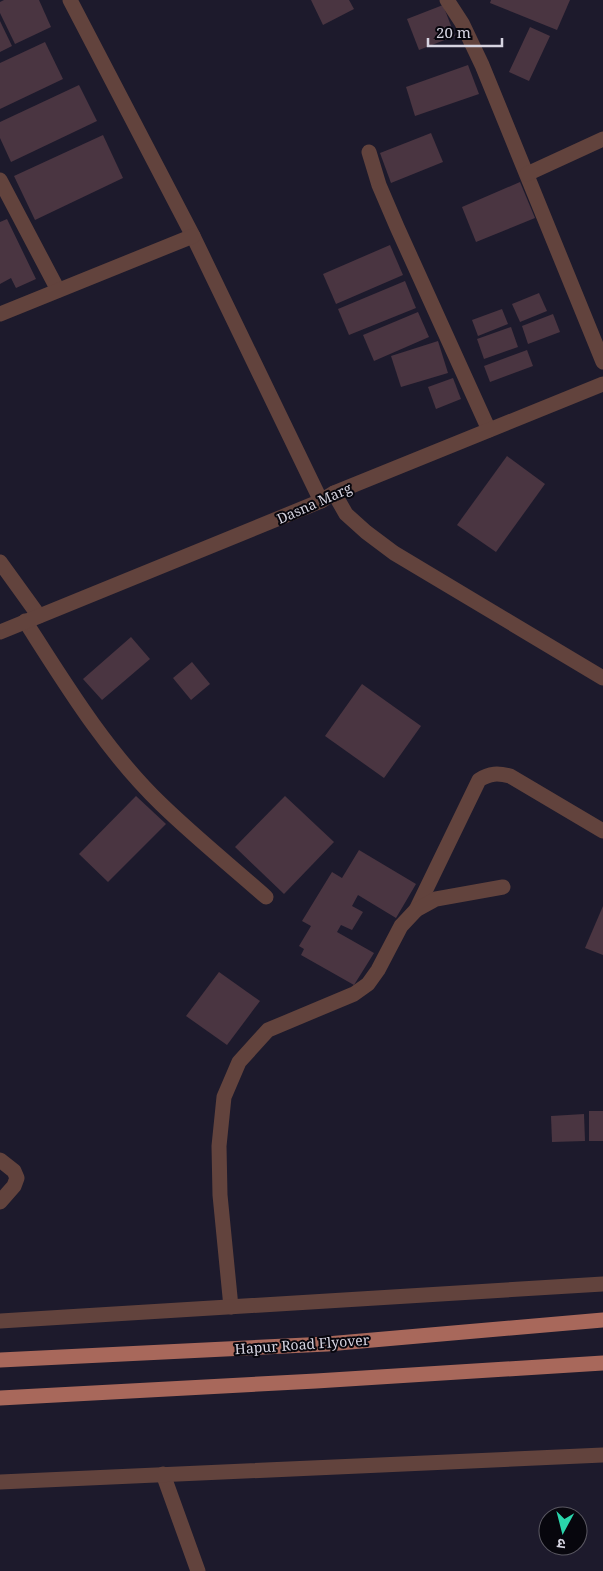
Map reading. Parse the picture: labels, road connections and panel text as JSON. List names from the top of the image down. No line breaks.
{"streets":{"main road":["Hapur Road Flyover"],"street":["Dasna Marg"]},"scale_bar":"20 m","north":"bottom"}
